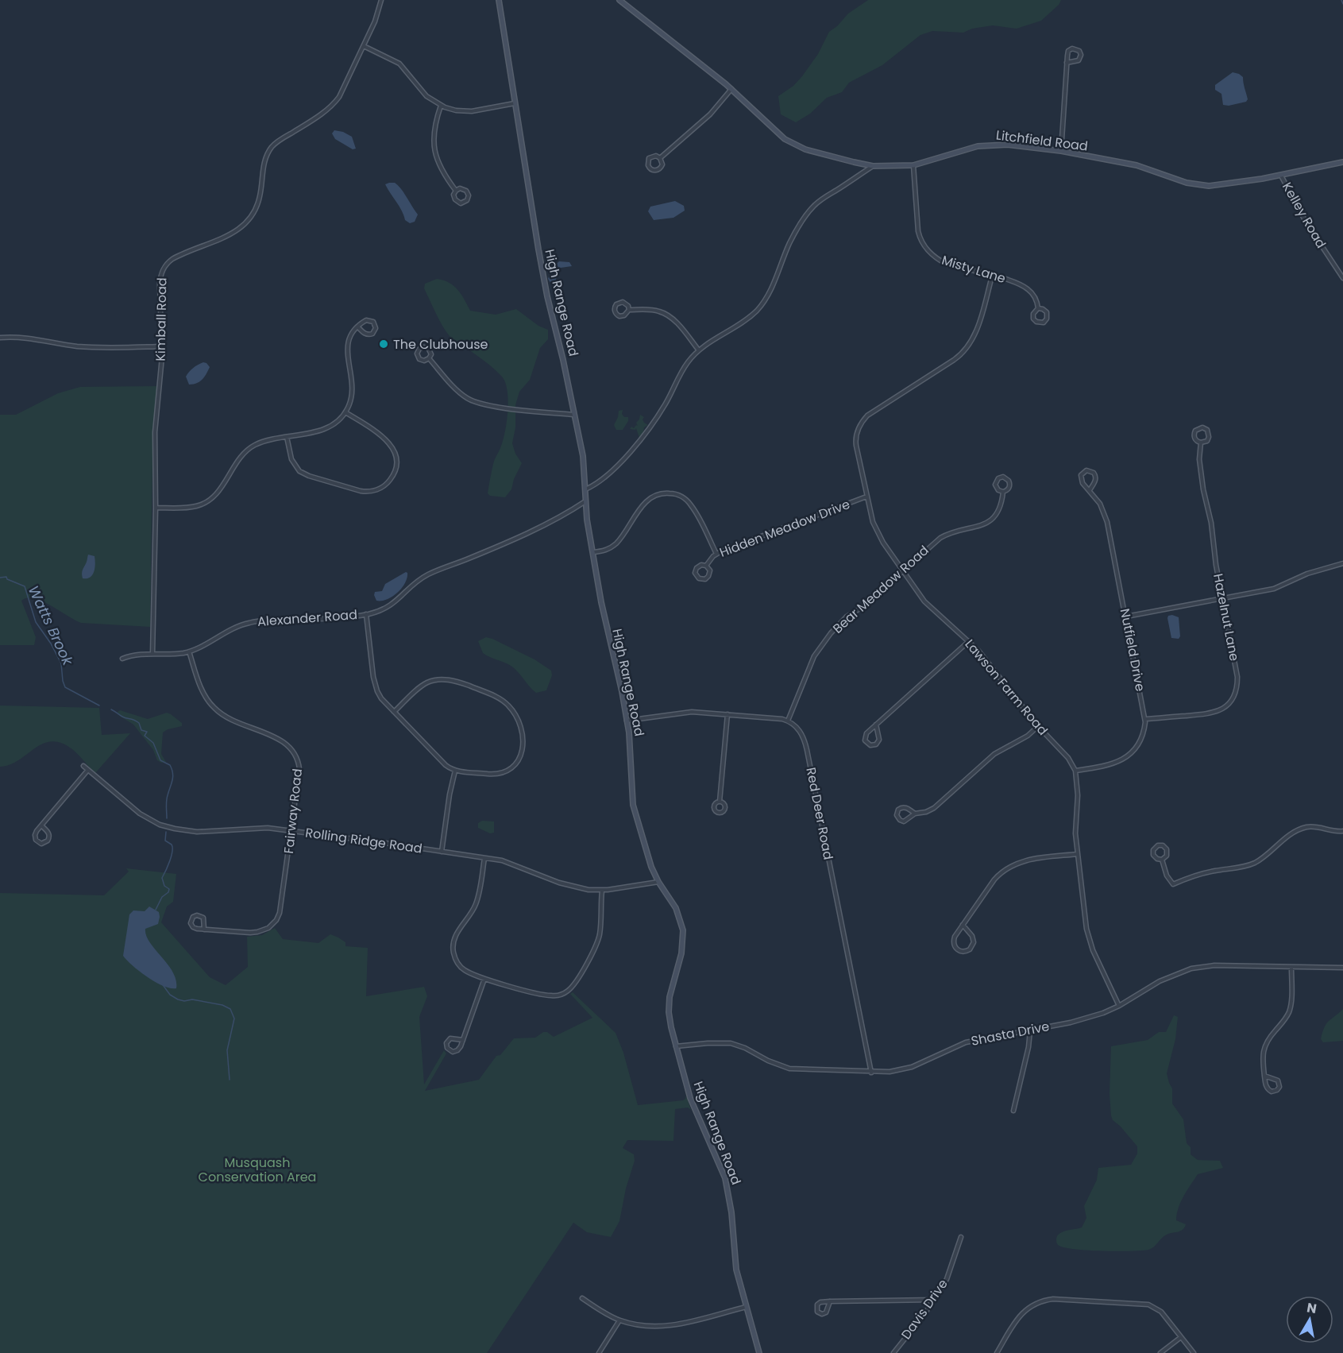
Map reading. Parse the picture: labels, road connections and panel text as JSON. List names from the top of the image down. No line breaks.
{"streets":{"street":["Litchfield Road","Kelley Road","Misty Lane","High Range Road","Kimball Road","Hidden Meadow Drive","Bear Meadow Road","Hazelnut Lane","Alexander Road","Nutfield Drive","Lawson Farm Road","Fairway Road","Red Deer Road","Rolling Ridge Road","Shasta Drive","Davis Drive"]},"crossings":[["Litchfield Road","Kelley Road"],["Litchfield Road","Misty Lane"],["Misty Lane","Lawson Farm Road"],["High Range Road","Alexander Road"],["High Range Road","Rolling Ridge Road"],["High Range Road","Shasta Drive"],["Kimball Road","Alexander Road"],["Hidden Meadow Drive","Lawson Farm Road"],["Bear Meadow Road","Lawson Farm Road"],["Bear Meadow Road","Red Deer Road"],["Hazelnut Lane","Nutfield Drive"],["Alexander Road","Fairway Road"],["Nutfield Drive","Lawson Farm Road"],["Lawson Farm Road","Shasta Drive"],["Fairway Road","Rolling Ridge Road"],["Red Deer Road","Shasta Drive"]],"water":["Watts Brook"],"parks":["Musquash Conservation Area"],"places":["The Clubhouse"],"north":"top"}
